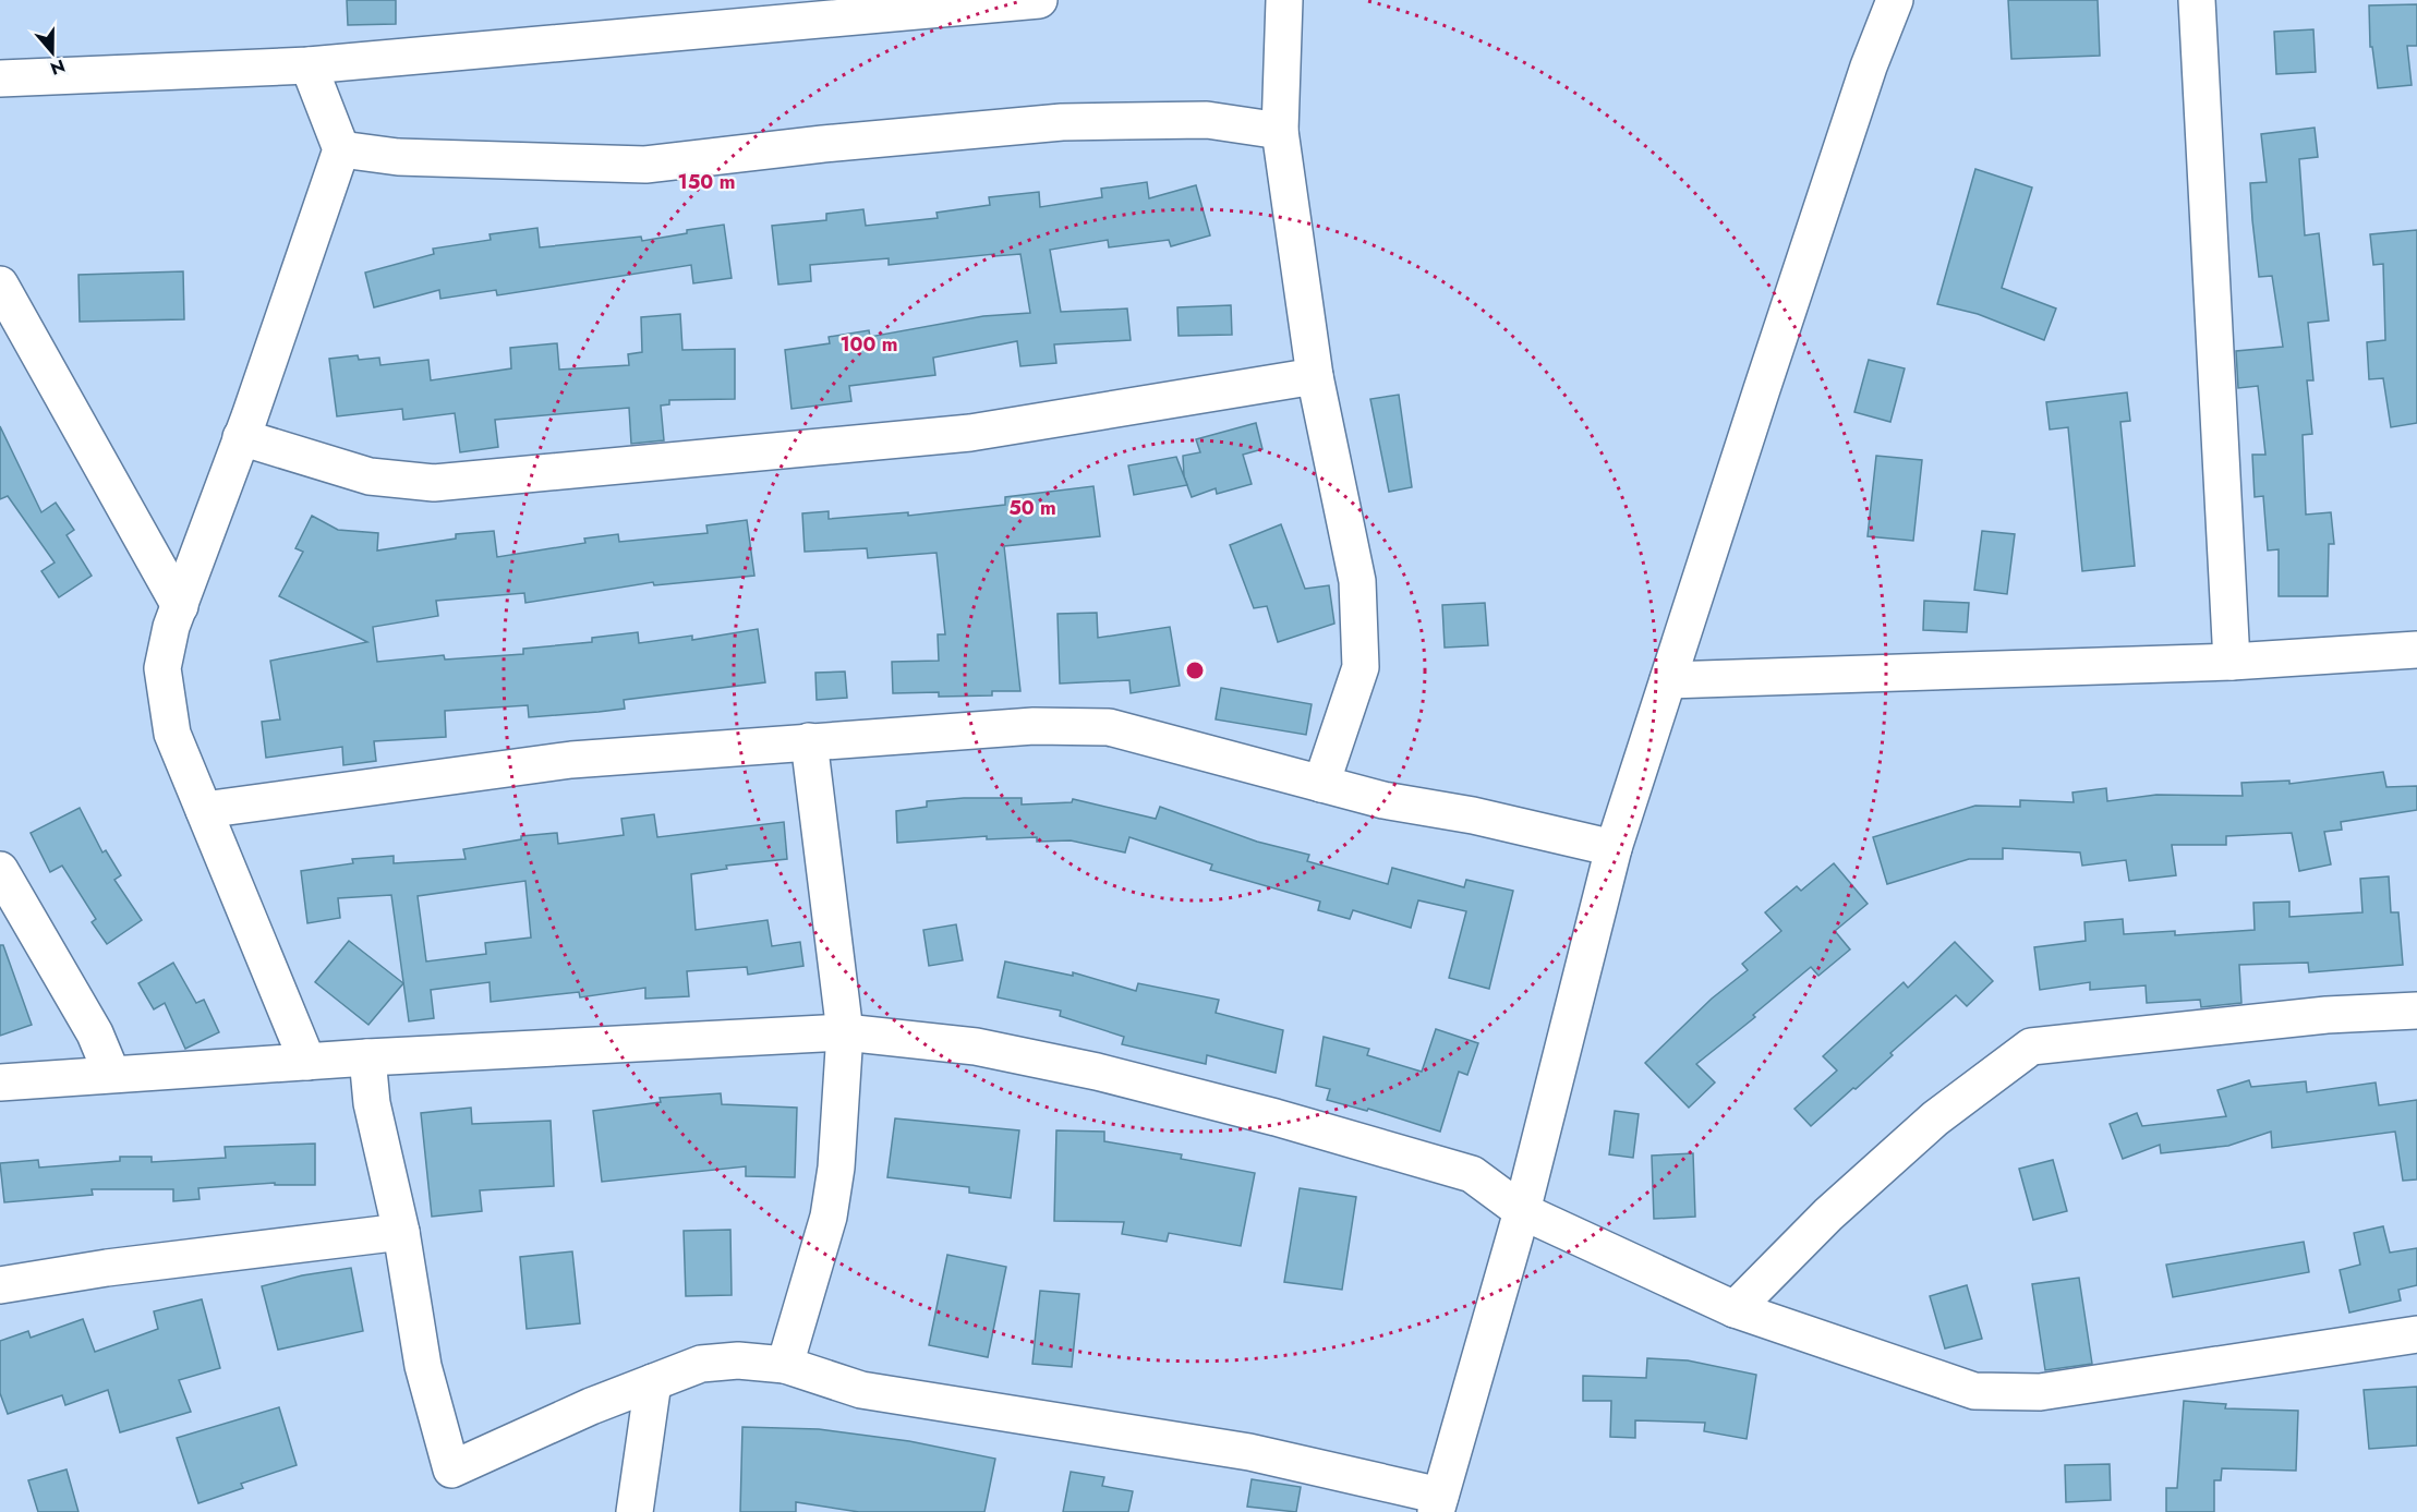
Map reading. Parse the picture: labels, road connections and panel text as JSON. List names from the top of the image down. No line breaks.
{"north":"bottom","rings":["150 m","100 m","50 m"]}
